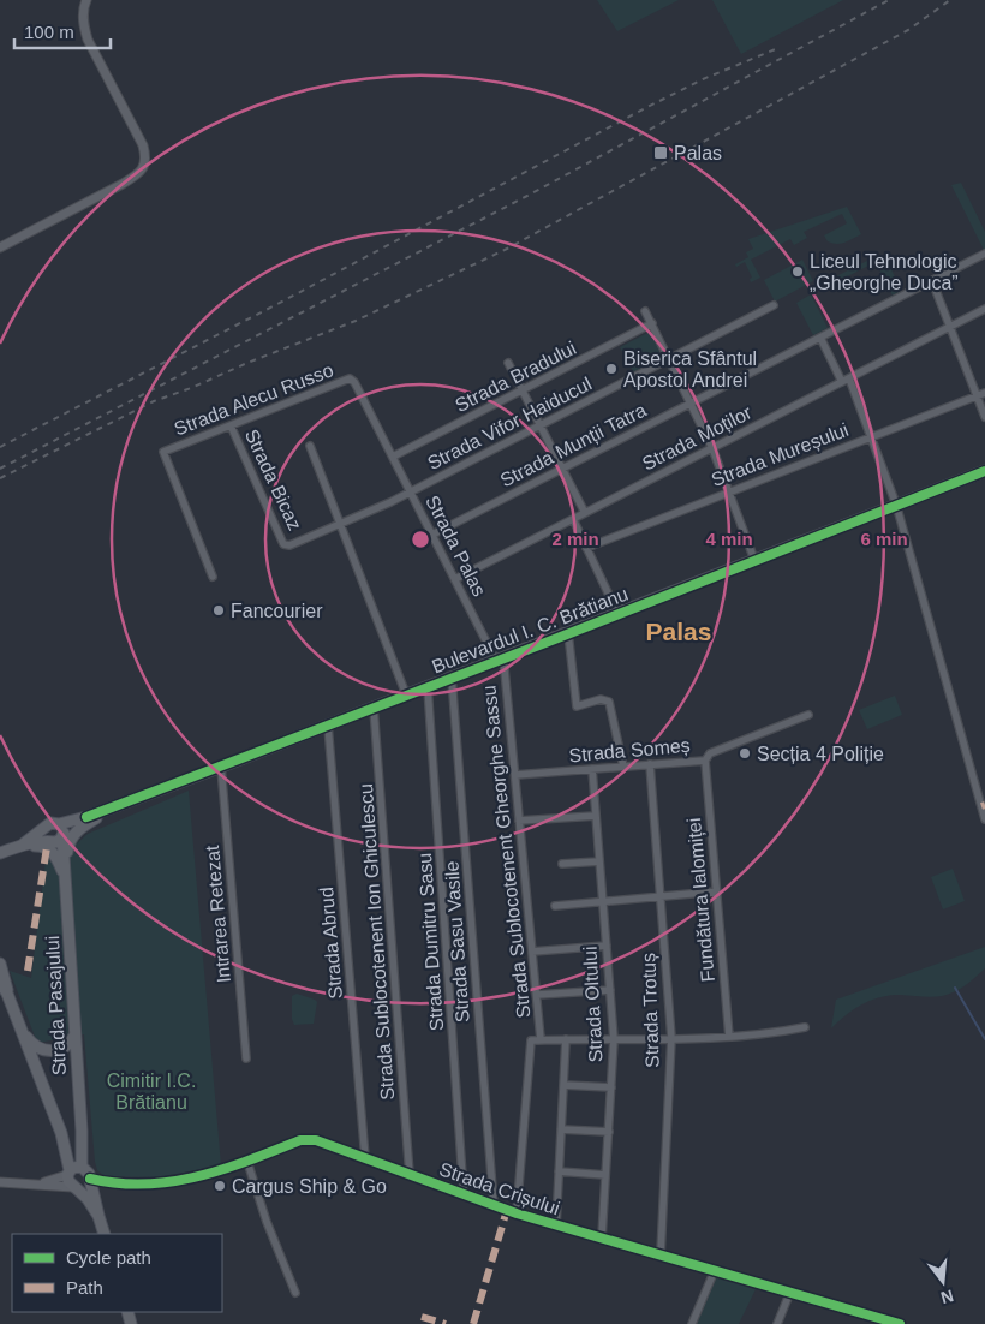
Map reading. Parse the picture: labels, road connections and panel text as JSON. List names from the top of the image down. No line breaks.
{"streets":{"main road":["Bulevardul I. C. Brătianu","Strada Pasajului"],"street":["Strada Bradului","Strada Alecu Russo","Strada Vifor Haiducul","Strada Moților","Strada Munții Tatra","Strada Mureșului","Strada Bicaz","Strada Palas","Strada Someș","Strada Sublocotenent Gheorghe Sassu","Fundătura Ialomiței","Intrarea Retezat","Strada Sublocotenent Ion Ghiculescu","Strada Dumitru Sasu","Strada Sasu Vasile","Strada Abrud","Strada Oltului","Strada Trotuș","Strada Crișului"]},"crossings":[["Strada Bradului","Strada Palas"],["Strada Alecu Russo","Strada Bicaz"],["Strada Alecu Russo","Strada Palas"],["Strada Vifor Haiducul","Strada Bicaz"],["Strada Vifor Haiducul","Strada Palas"],["Strada Moților","Strada Palas"],["Strada Munții Tatra","Strada Palas"],["Strada Palas","Bulevardul I. C. Brătianu"],["Strada Palas","Strada Sublocotenent Gheorghe Sassu"],["Bulevardul I. C. Brătianu","Strada Sublocotenent Gheorghe Sassu"],["Bulevardul I. C. Brătianu","Intrarea Retezat"],["Bulevardul I. C. Brătianu","Strada Sublocotenent Ion Ghiculescu"],["Bulevardul I. C. Brătianu","Strada Dumitru Sasu"],["Bulevardul I. C. Brătianu","Strada Sasu Vasile"],["Bulevardul I. C. Brătianu","Strada Abrud"],["Bulevardul I. C. Brătianu","Strada Pasajului"],["Strada Someș","Strada Sublocotenent Gheorghe Sassu"],["Strada Someș","Fundătura Ialomiței"],["Strada Someș","Strada Oltului"],["Strada Someș","Strada Trotuș"],["Strada Sublocotenent Gheorghe Sassu","Strada Crișului"],["Strada Sublocotenent Ion Ghiculescu","Strada Crișului"],["Strada Dumitru Sasu","Strada Crișului"],["Strada Sasu Vasile","Strada Crișului"],["Strada Abrud","Strada Crișului"],["Strada Oltului","Strada Crișului"],["Strada Pasajului","Strada Crișului"],["Strada Trotuș","Strada Crișului"]],"districts":["Palas"],"parks":["Cimitir I.C. Brătianu"],"places":{"transit":["Palas"],"other":["Liceul Tehnologic „Gheorghe Duca”","Biserica Sfântul Apostol Andrei","Fancourier","Secția 4 Poliție","Cargus Ship & Go"]},"legend":["Cycle path","Path"],"scale_bar":"100 m","north":"bottom","rings":["2 min","4 min","6 min"]}
